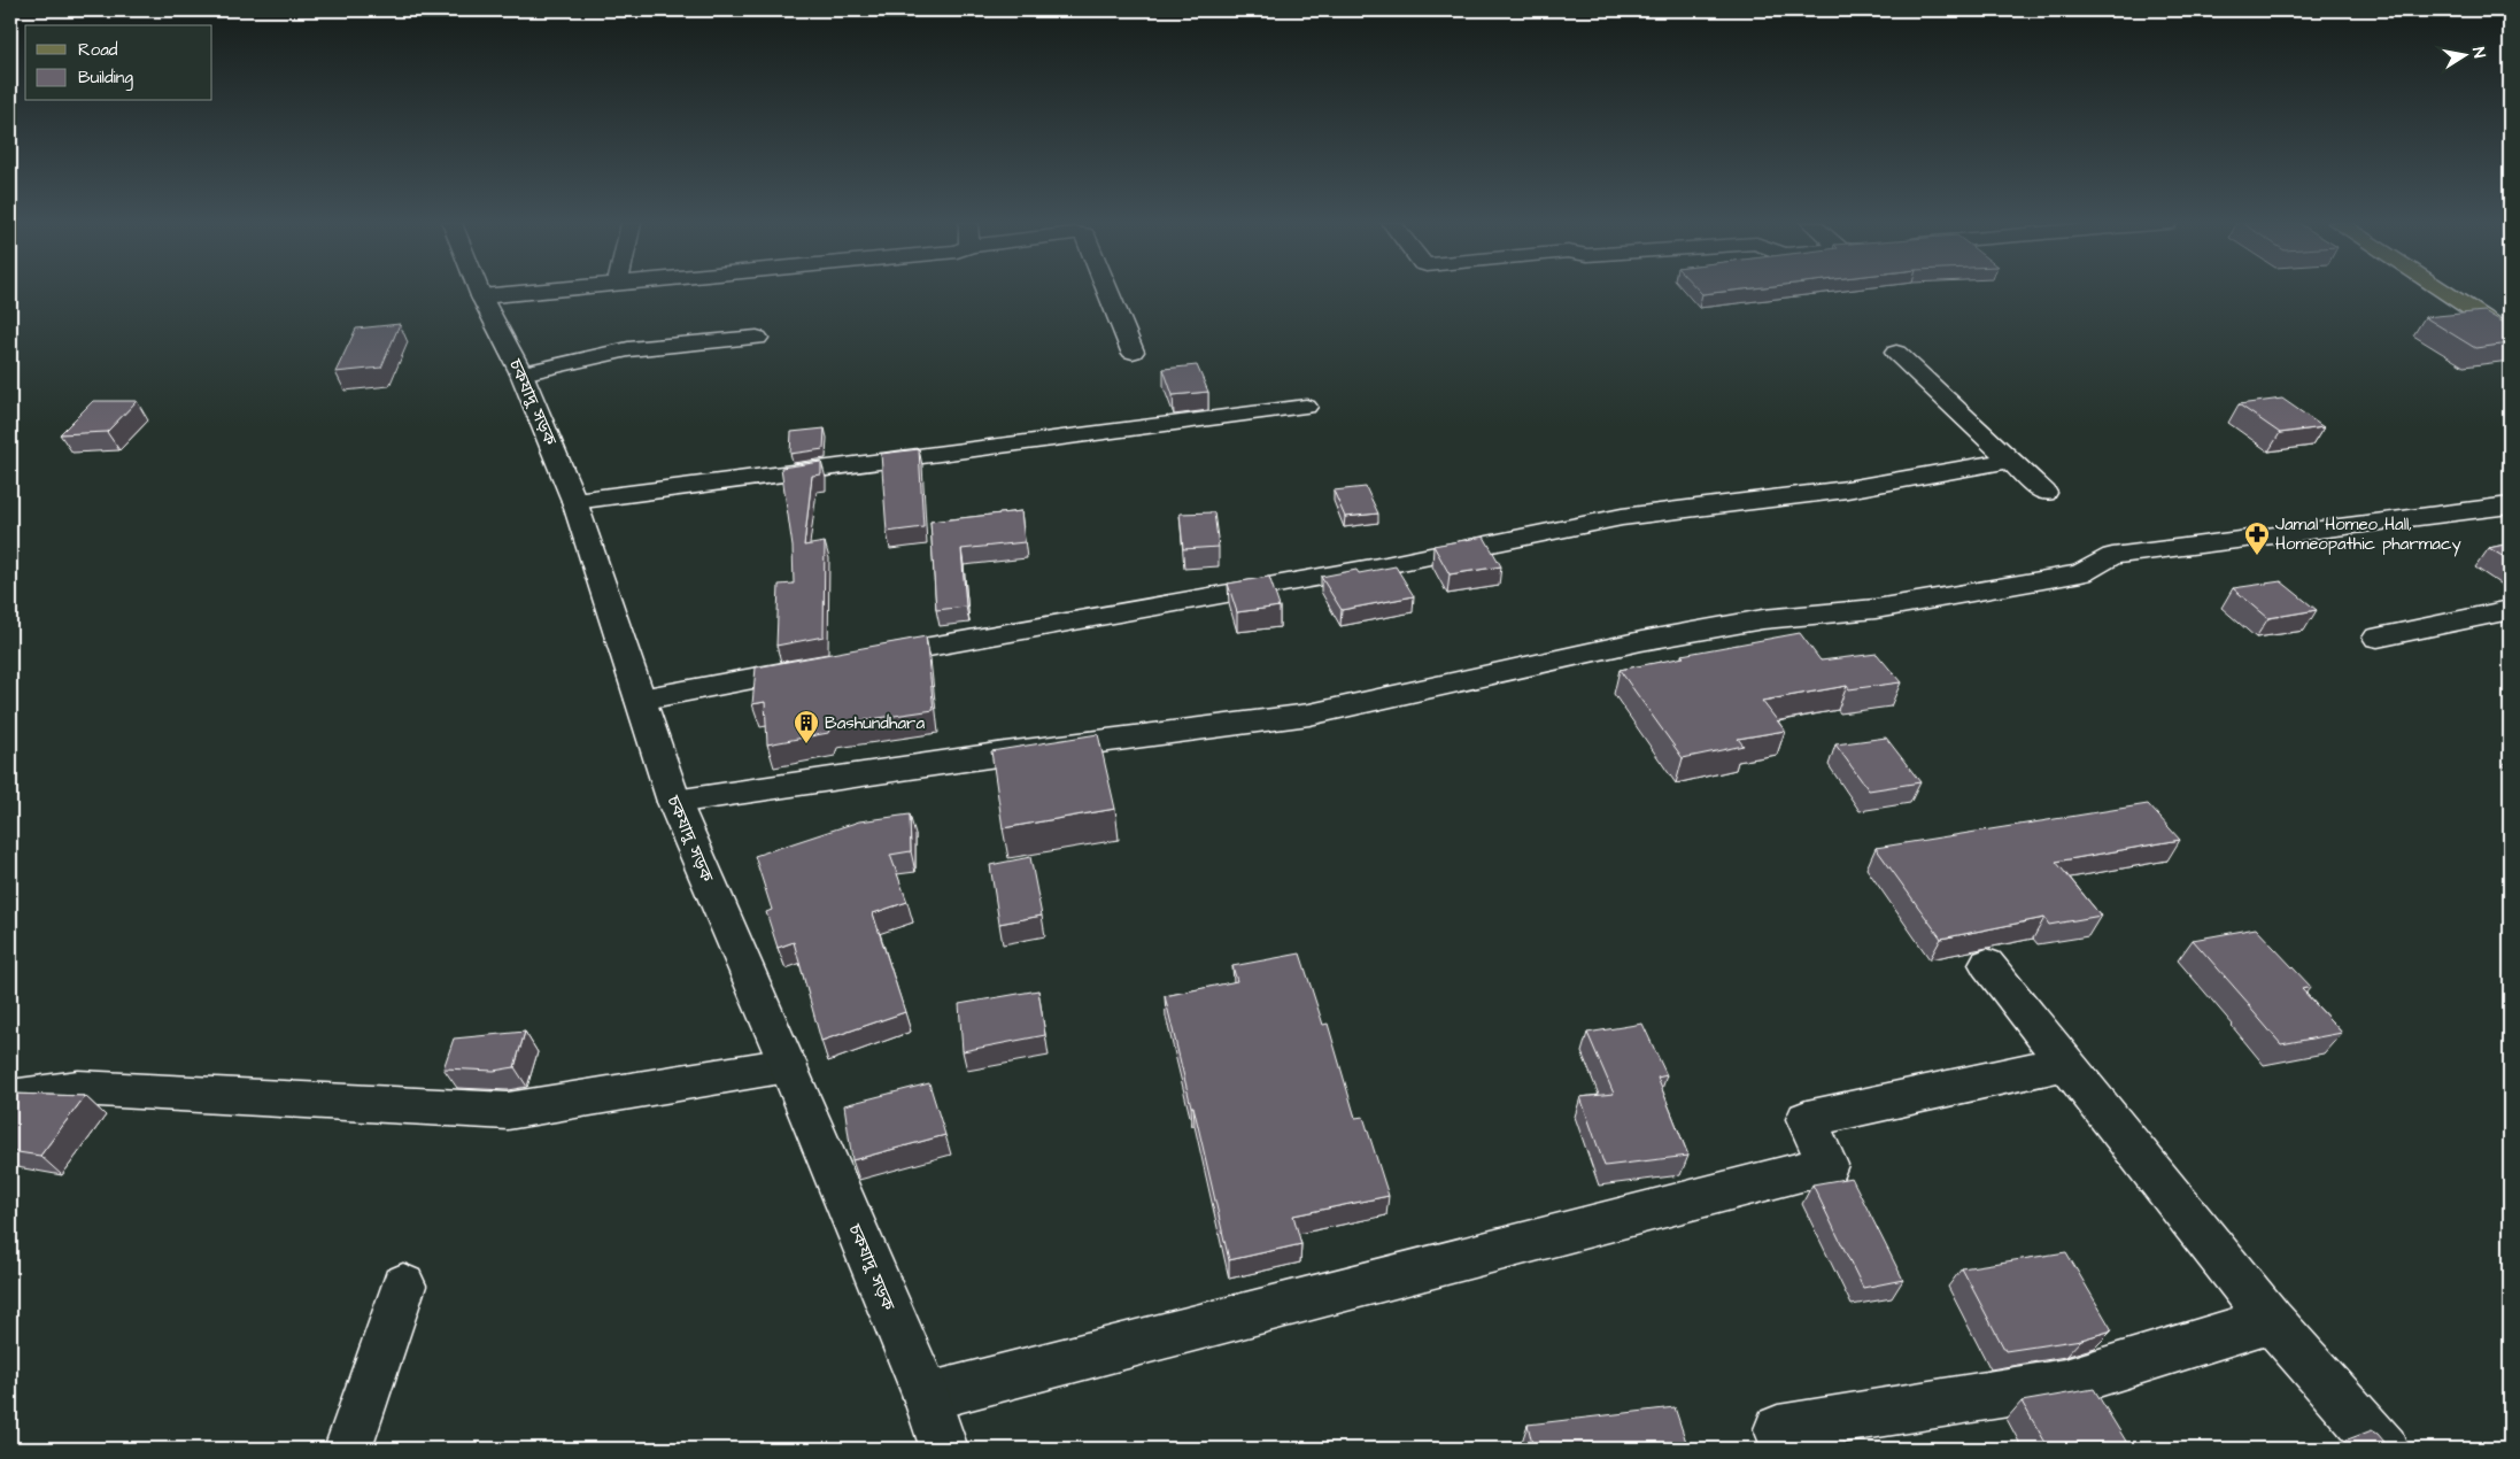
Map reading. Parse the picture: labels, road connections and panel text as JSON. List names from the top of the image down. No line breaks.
{"streets":{"street":["চকযাদু সড়ক"]},"places":{"pharmacy":["Jamal Homeo Hall, Homeopathic pharmacy"],"building":["Bashundhara"]},"legend":["Road","Building"],"north":"right"}
